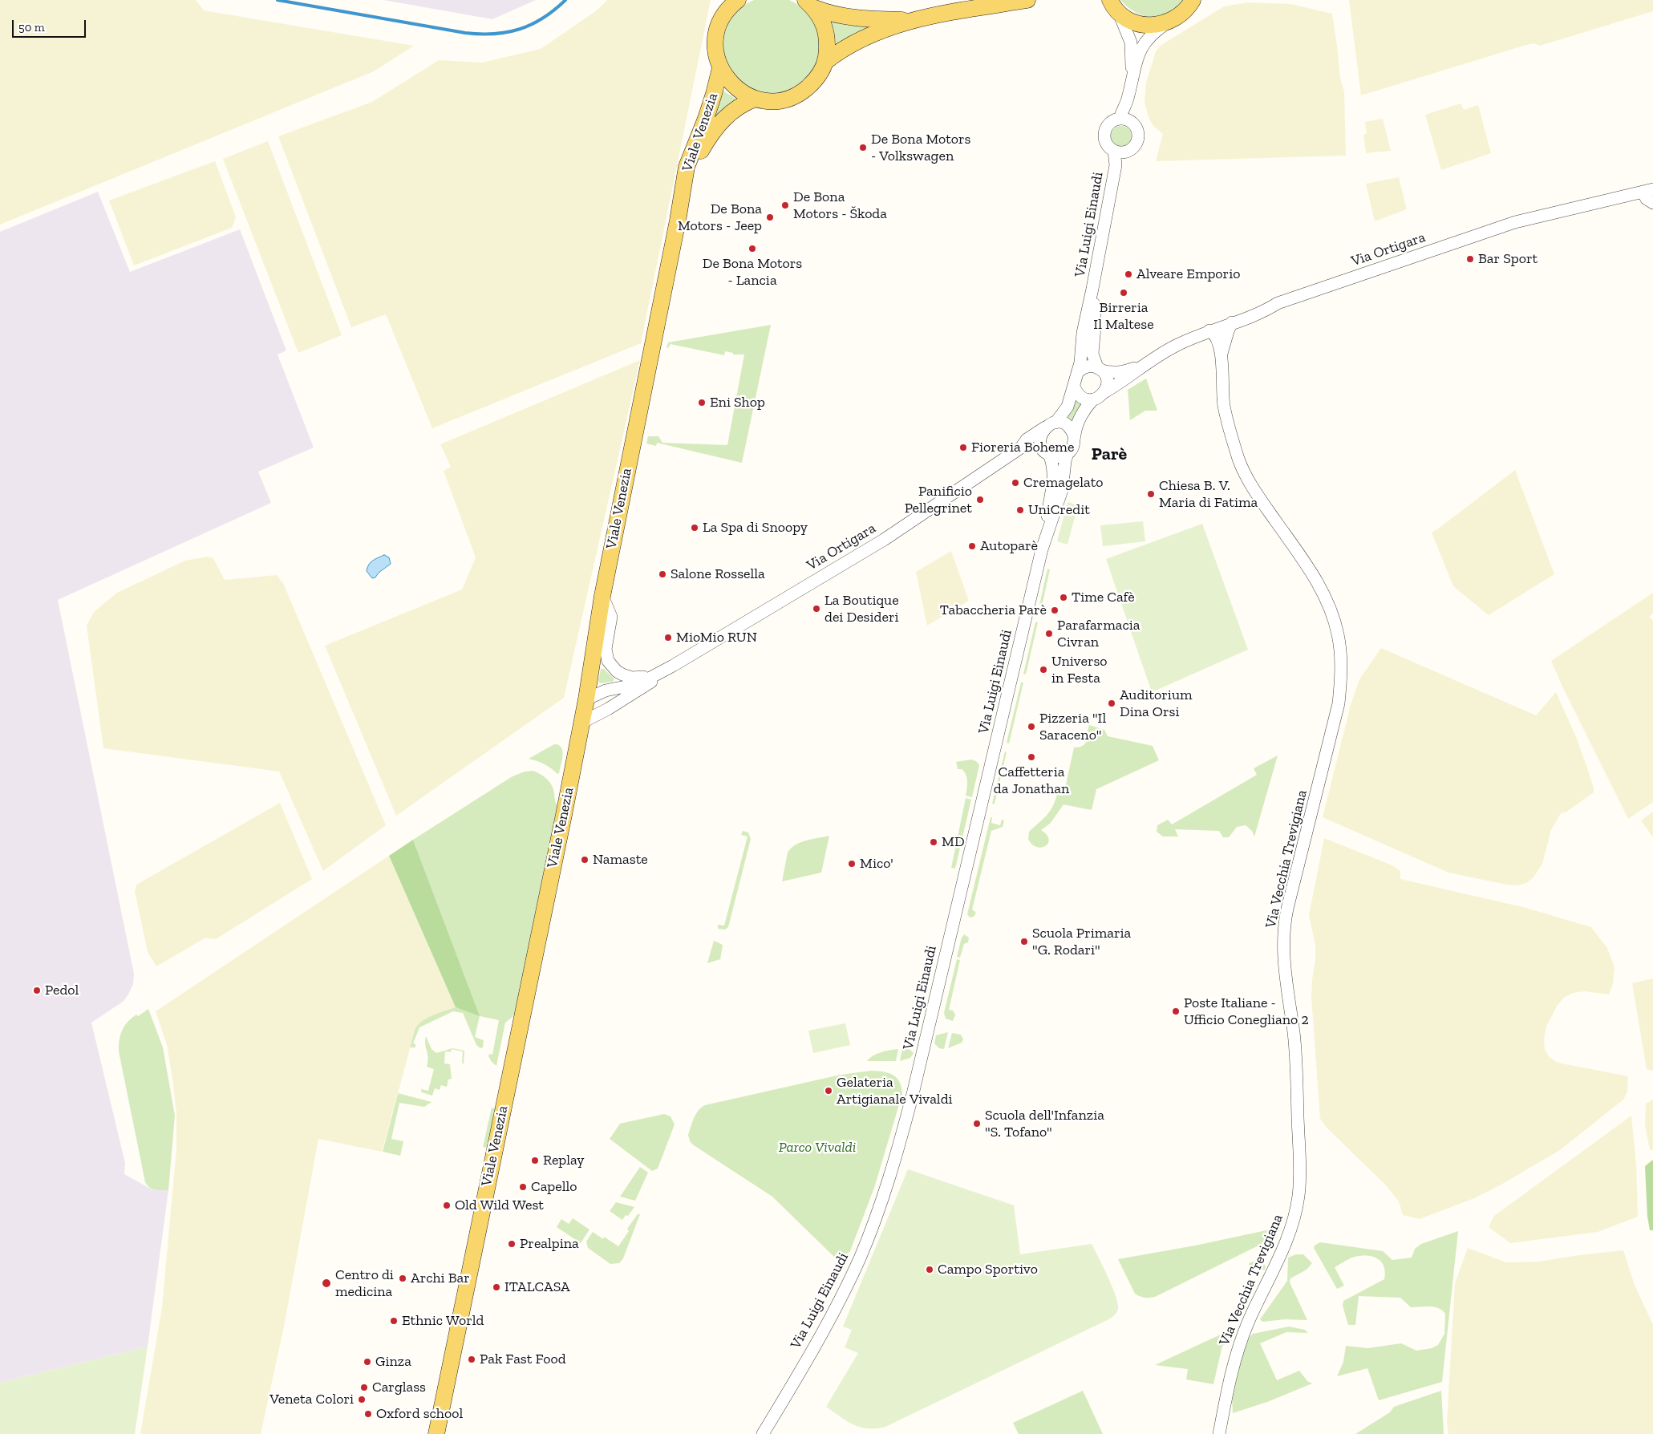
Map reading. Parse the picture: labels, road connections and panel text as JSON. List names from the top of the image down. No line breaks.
{"streets":{"main road":["Viale Venezia"],"street":["Via Luigi Einaudi","Via Ortigara","Via Vecchia Trevigiana"]},"crossings":[["Via Luigi Einaudi","Via Ortigara"],["Via Ortigara","Via Vecchia Trevigiana"]],"districts":["Parè"],"parks":["Parco Vivaldi"],"places":["De Bona Motors - Volkswagen","De Bona Motors - Škoda","De Bona Motors - Jeep","De Bona Motors - Lancia","Bar Sport","Alveare Emporio","Birreria Il Maltese","Eni Shop","Fioreria Boheme","Cremagelato","Chiesa B. V. Maria di Fatima","Panificio Pellegrinet","UniCredit","La Spa di Snoopy","Autoparè","Salone Rossella","Time Cafè","La Boutique dei Desideri","Tabaccheria Parè","Parafarmacia Civran","MioMio RUN","Universo in Festa","Auditorium Dina Orsi","Pizzeria \"Il Saraceno\"","Caffetteria da Jonathan","MD","Namaste","Mico'","Scuola Primaria \"G. Rodari\"","Pedol","Poste Italiane - Ufficio Conegliano 2","Gelateria Artigianale Vivaldi","Scuola dell'Infanzia \"S. Tofano\"","Replay","Capello","Old Wild West","Prealpina","Campo Sportivo","Archi Bar","Centro di medicina","ITALCASA","Ethnic World","Pak Fast Food","Ginza","Carglass","Veneta Colori","Oxford school"],"scale_bar":"50 m"}
